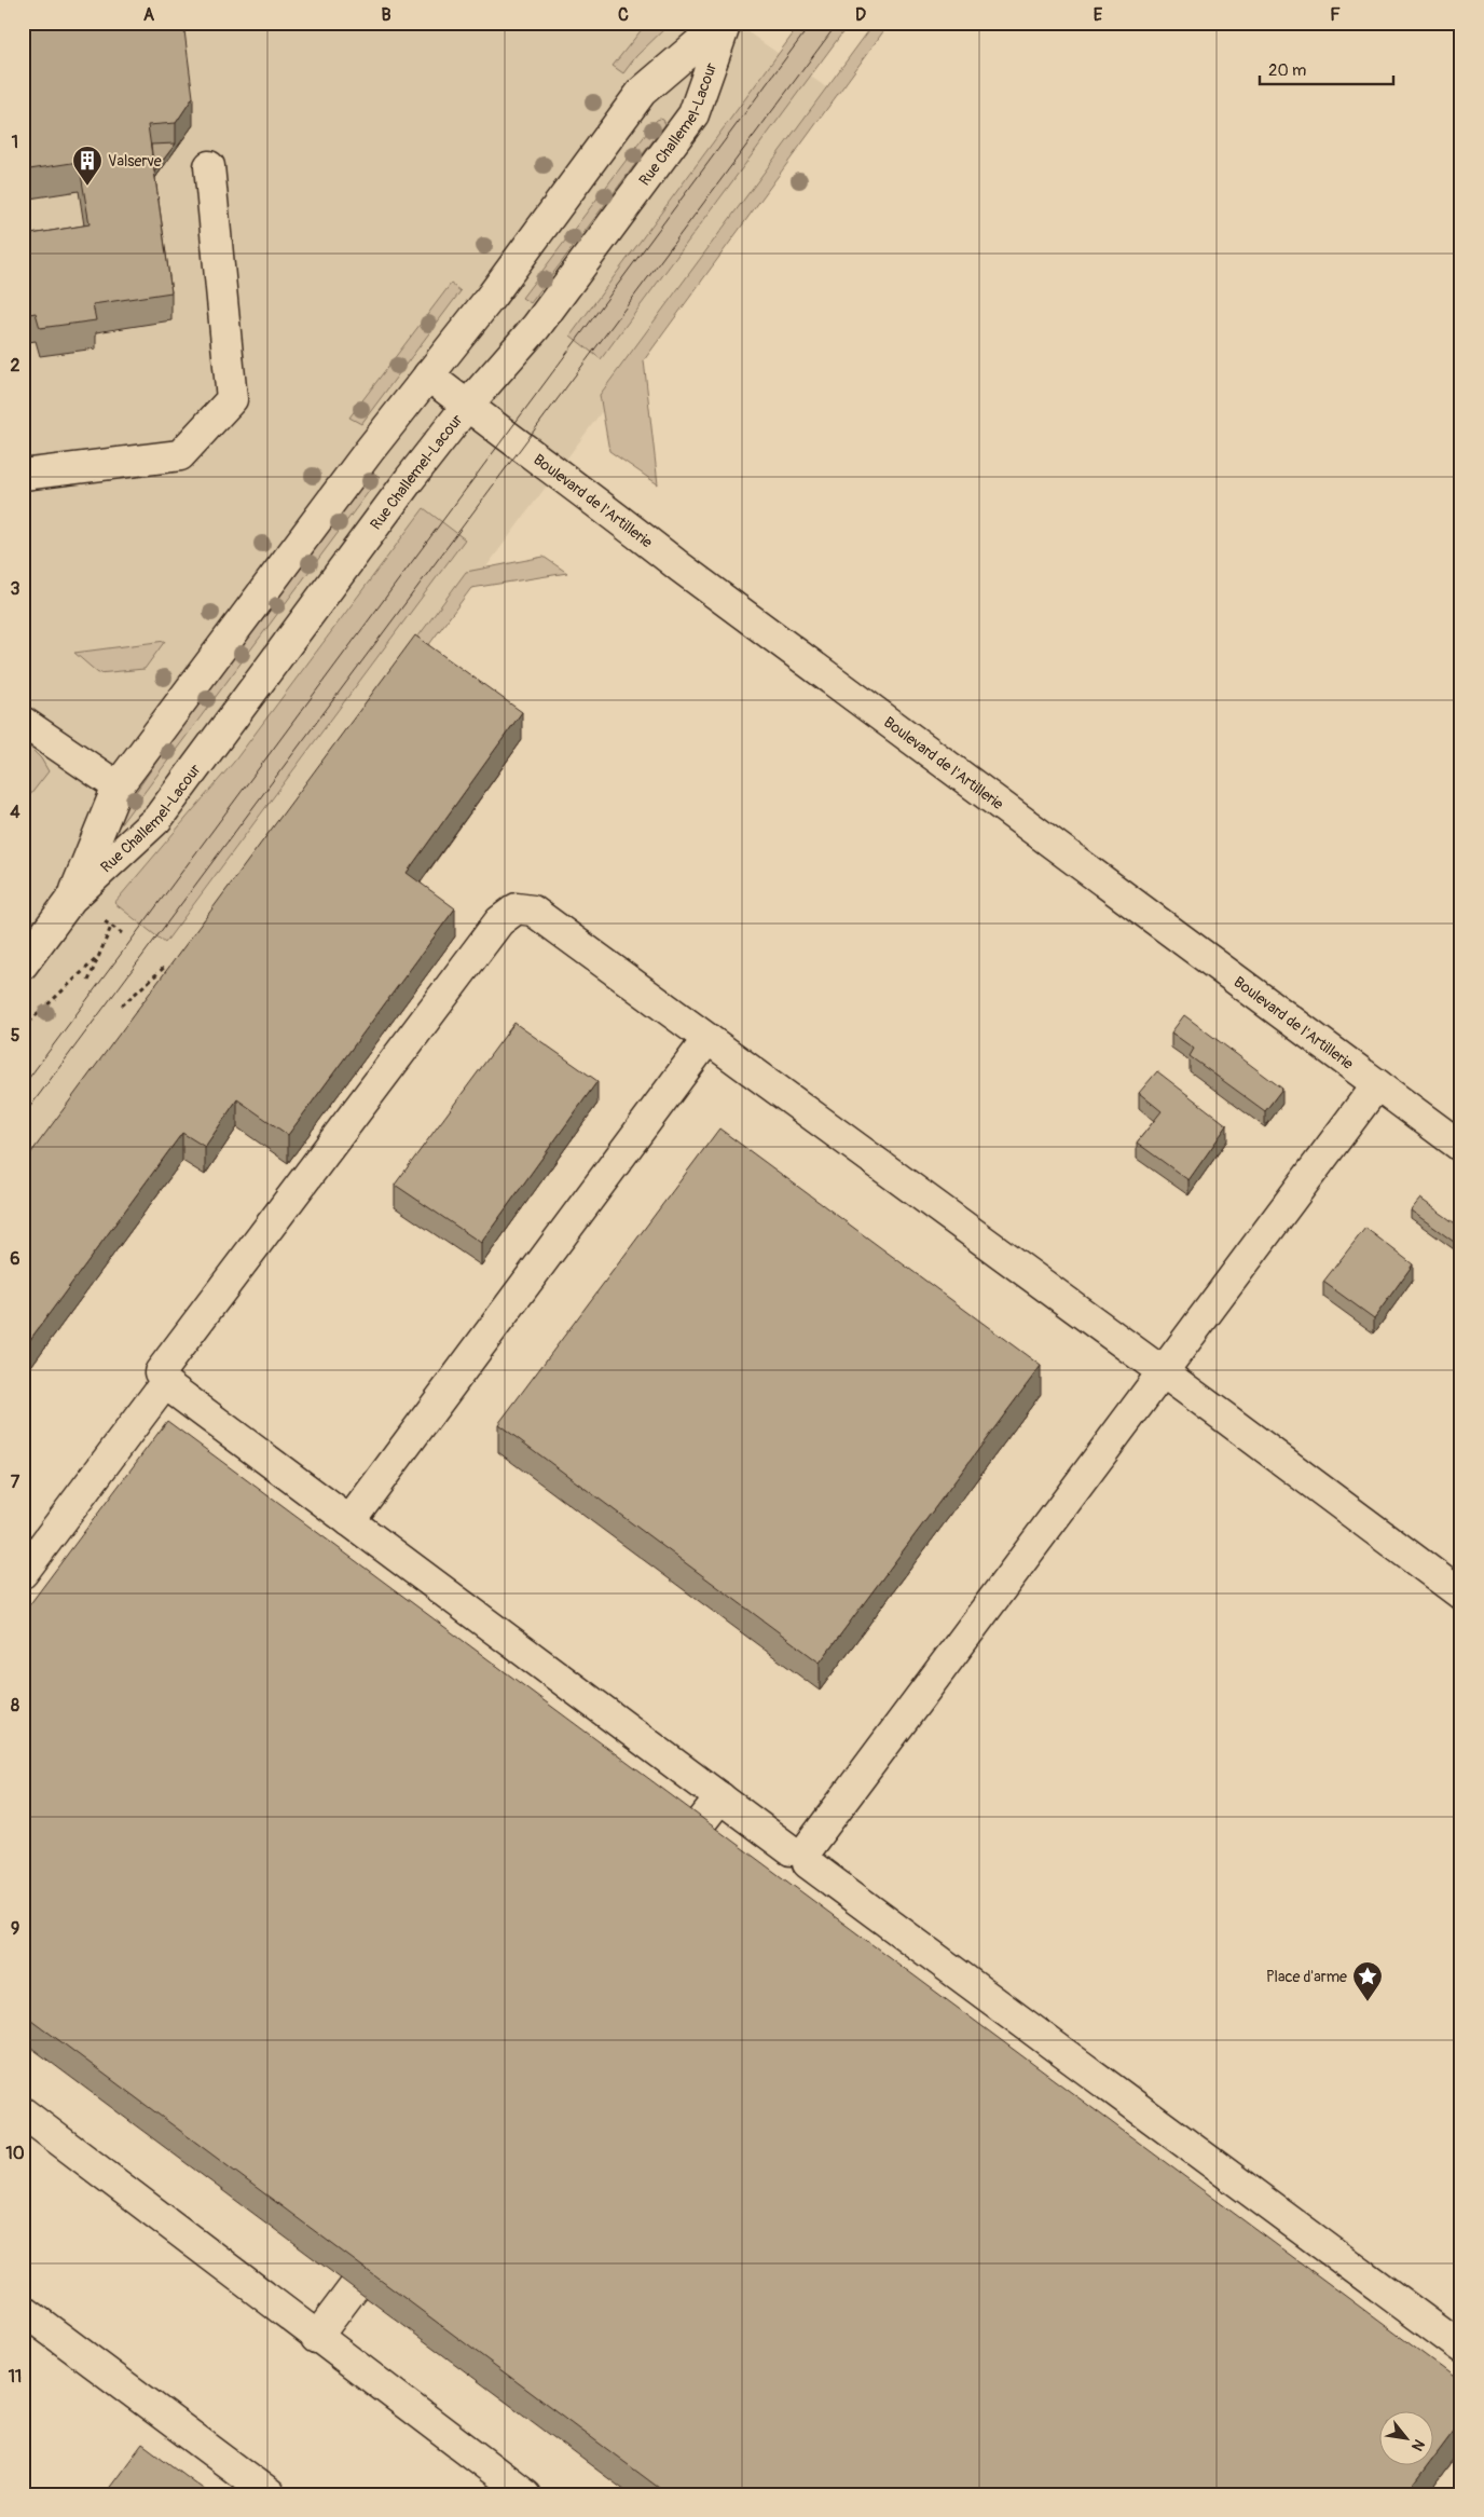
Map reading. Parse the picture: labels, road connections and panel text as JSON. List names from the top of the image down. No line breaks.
{"streets":{"street":["Rue Challemel-Lacour","Boulevard de l'Artillerie"]},"crossings":[["Rue Challemel-Lacour","Boulevard de l'Artillerie"]],"places":{"building":["Valserve"],"place":["Place d'arme"]},"scale_bar":"20 m","north":"bottom right","grid":{"columns":["A","B","C","D","E","F"],"rows":["1","2","3","4","5","6","7","8","9","10","11"]}}
